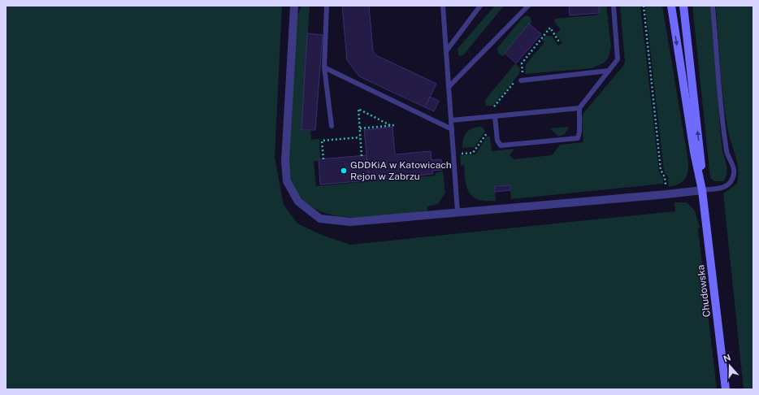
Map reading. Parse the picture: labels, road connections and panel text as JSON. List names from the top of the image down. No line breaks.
{"streets":{"main road":["Chudowska"]},"places":["GDDKiA w Katowicach Rejon w Zabrzu"],"north":"top"}
